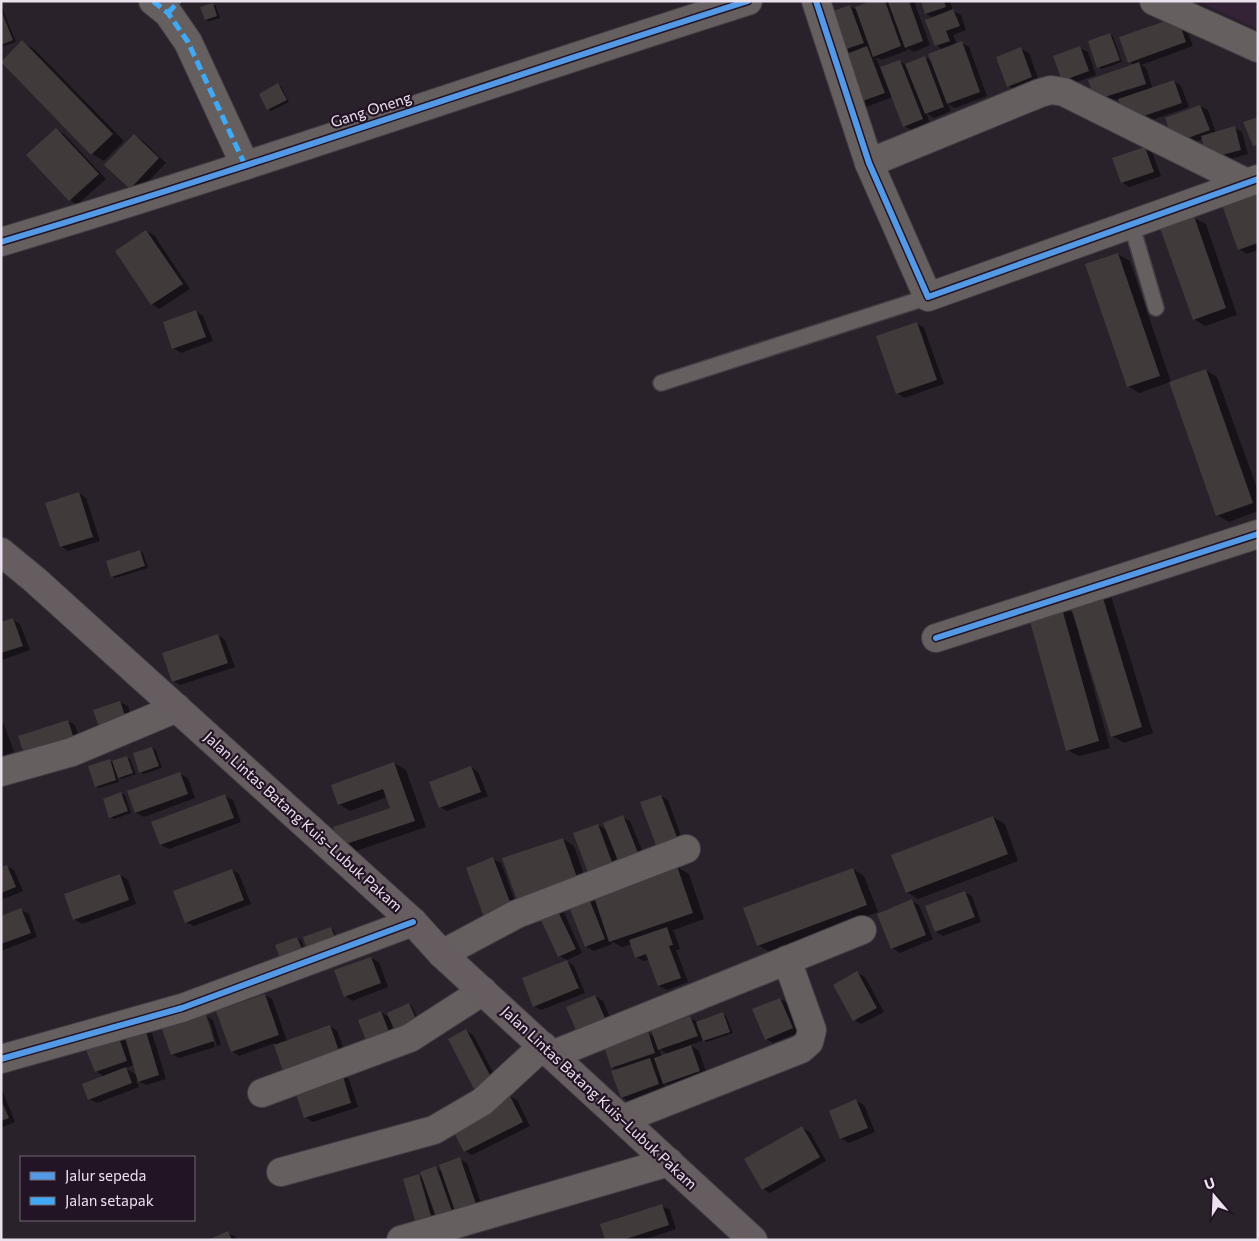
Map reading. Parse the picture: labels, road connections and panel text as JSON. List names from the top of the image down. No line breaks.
{"streets":{"highway":["Jalan Lintas Batang Kuis–Lubuk Pakam"],"street":["Gang Oneng"]},"legend":["Jalur sepeda","Jalan setapak"],"north":"top"}
